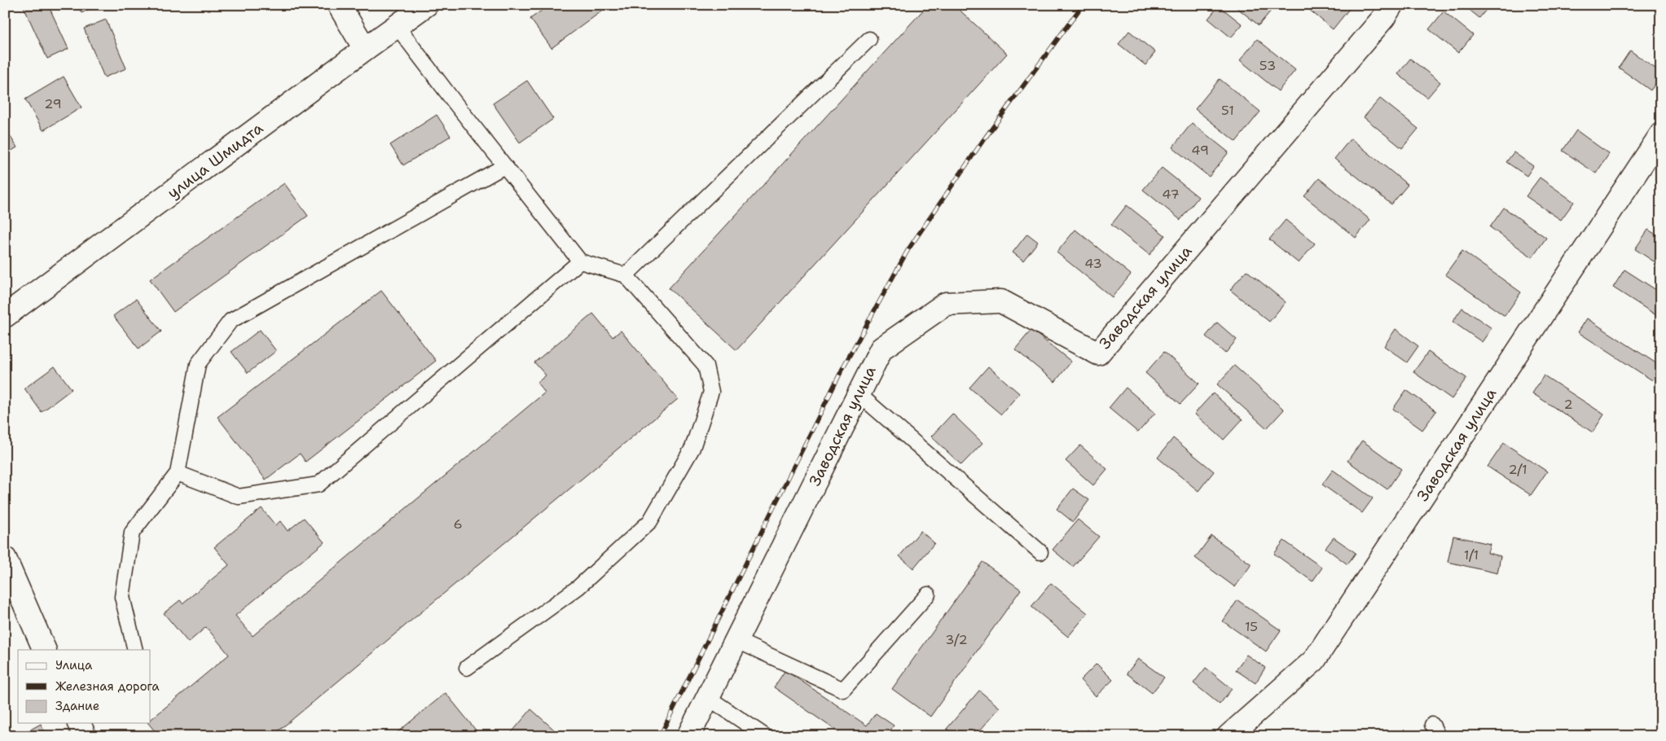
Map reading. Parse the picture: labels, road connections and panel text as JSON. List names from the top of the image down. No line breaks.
{"streets":{"street":["улица Шмидта","Заводская улица"]},"house_numbers":["53","29","51","49","47","43","2","2/1","6","1/1","15","3/2"],"legend":["Улица","Железная дорога","Здание"]}
